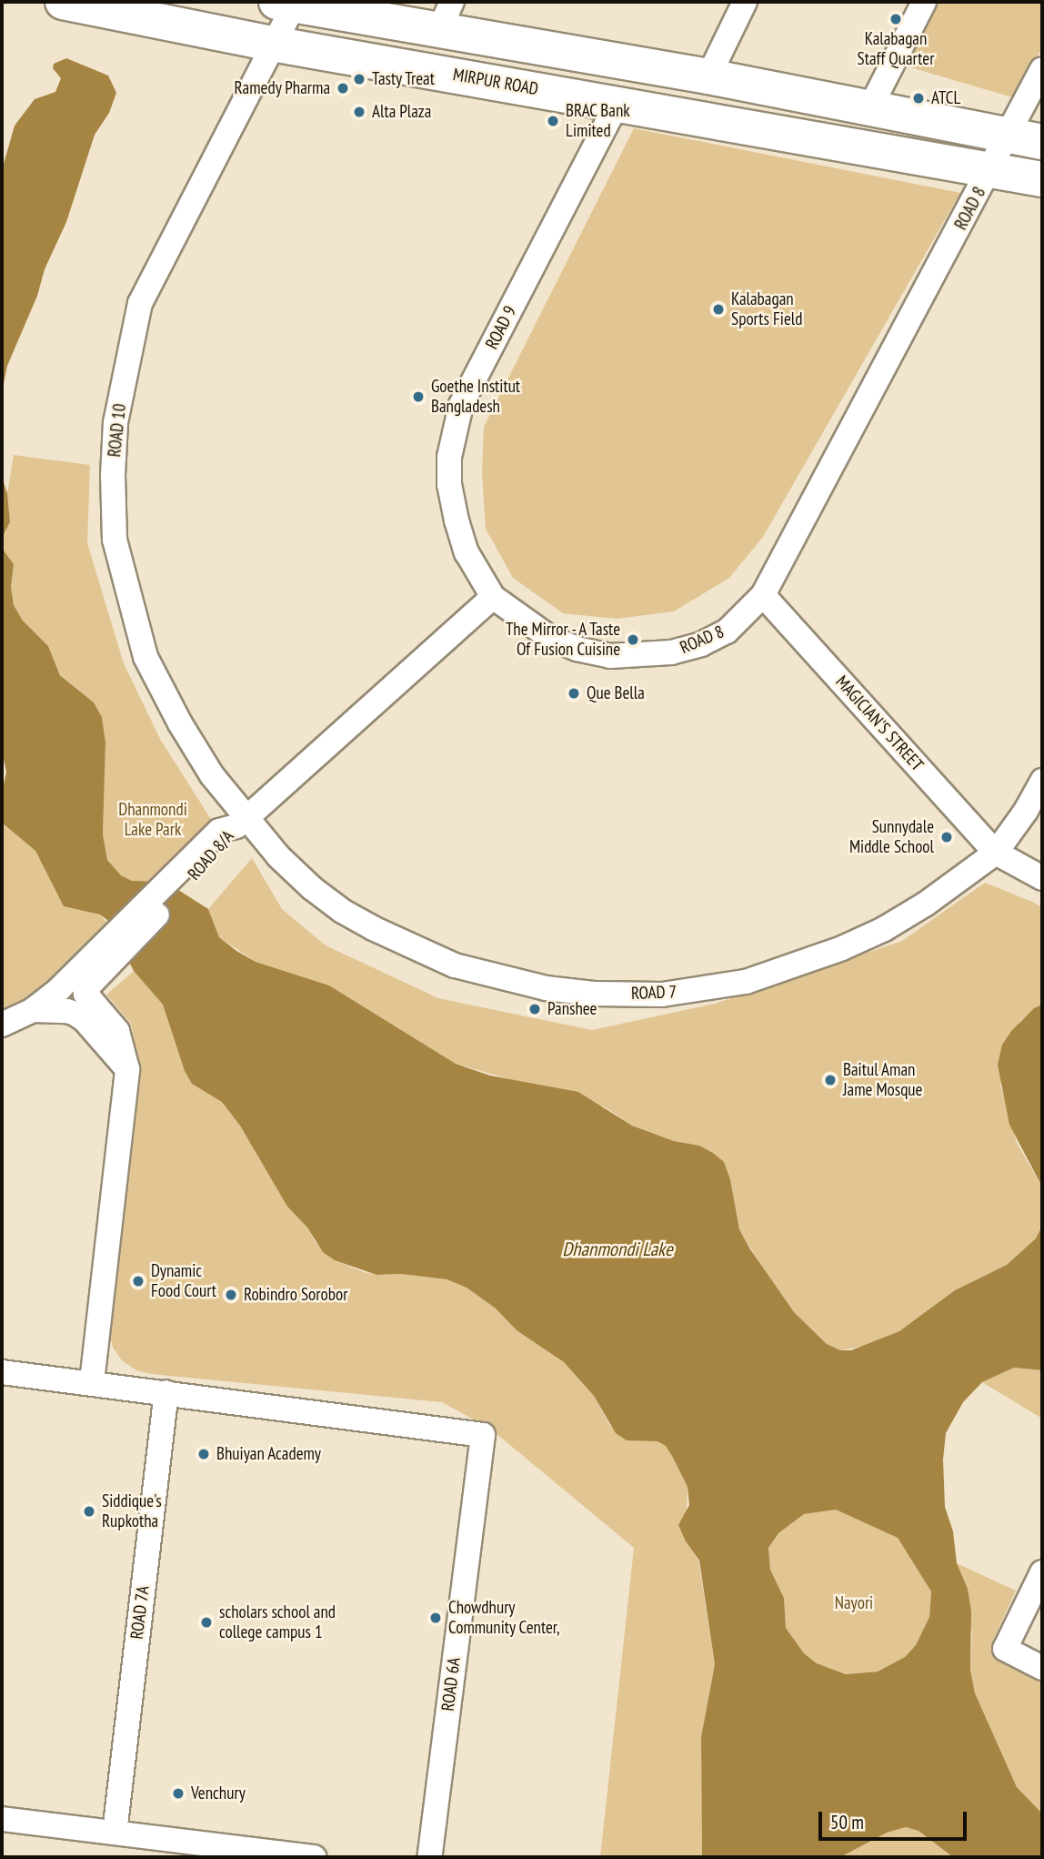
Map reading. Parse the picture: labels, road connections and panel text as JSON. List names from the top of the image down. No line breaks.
{"streets":{"highway":["MIRPUR ROAD"],"street":["ROAD 8","ROAD 9","ROAD 10","MAGICIAN'S STREET","ROAD 8/A","ROAD 7","ROAD 7A","ROAD 6A"]},"crossings":[["MIRPUR ROAD","ROAD 8"],["MIRPUR ROAD","ROAD 9"],["MIRPUR ROAD","ROAD 10"],["ROAD 8","ROAD 9"],["ROAD 8","MAGICIAN'S STREET"],["ROAD 10","ROAD 8/A"],["ROAD 10","ROAD 7"],["MAGICIAN'S STREET","ROAD 7"],["ROAD 8/A","ROAD 7"],["ROAD 7A","ROAD 6A"]],"water":["Dhanmondi Lake"],"parks":["Dhanmondi Lake Park","Nayori"],"places":["Kalabagan Staff Quarter","Tasty Treat","Ramedy Pharma","ATCL","Alta Plaza","BRAC Bank Limited","Kalabagan Sports Field","Goethe Institut Bangladesh","The Mirror - A Taste Of Fusion Cuisine","Que Bella","Sunnydale Middle School","Panshee","Baitul Aman Jame Mosque","Dynamic Food Court","Robindro Sorobor","Bhuiyan Academy","Siddique's Rupkotha","Chowdhury Community Center,","scholars school and college campus 1","Venchury"],"scale_bar":"50 m"}
